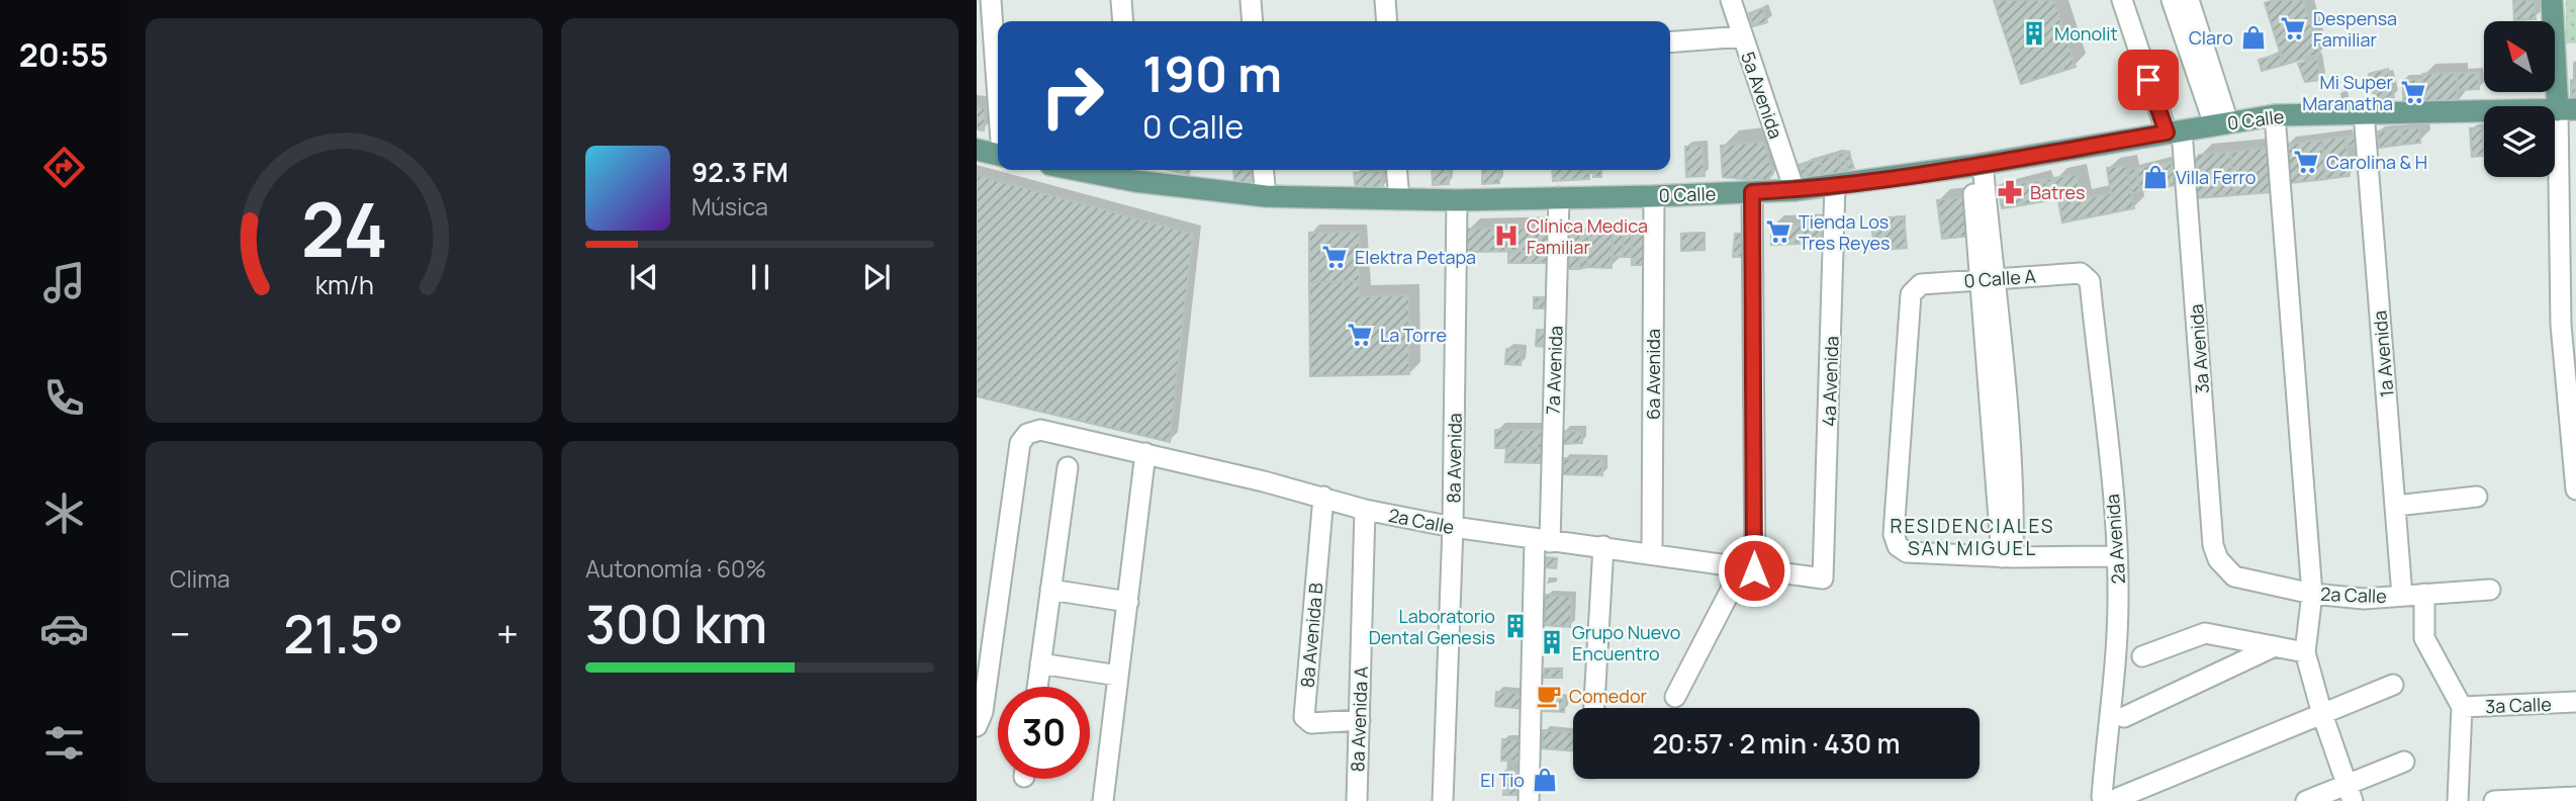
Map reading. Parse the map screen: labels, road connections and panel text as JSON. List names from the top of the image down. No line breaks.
{"streets":{"main road":["0 Calle"],"street":["5a Avenida","0 Calle A","3a Avenida","1a Avenida","7a Avenida","6a Avenida","4a Avenida","8a Avenida","2a Calle","2a Avenida","8a Avenida B","3a Calle","8a Avenida A"]},"crossings":[["5a Avenida","0 Calle"],["0 Calle","3a Avenida"],["0 Calle","1a Avenida"],["0 Calle","7a Avenida"],["0 Calle","6a Avenida"],["0 Calle","4a Avenida"],["0 Calle","8a Avenida"],["0 Calle A","2a Avenida"],["3a Avenida","2a Calle"],["1a Avenida","2a Calle"],["7a Avenida","2a Calle"],["6a Avenida","2a Calle"],["4a Avenida","2a Calle"],["8a Avenida","2a Calle"],["2a Calle","8a Avenida B"],["2a Calle","8a Avenida A"],["8a Avenida B","8a Avenida A"]],"districts":["RESIDENCIALES SAN MIGUEL"],"places":{"supermarket":["Despensa Familiar","Mi Super Maranatha","Carolina & H","Tienda Los Tres Reyes","Elektra Petapa","La Torre"],"building":["Monolit","Laboratorio Dental Genesis","Grupo Nuevo Encuentro"],"shop":["Claro","Villa Ferro","El Tio"],"pharmacy":["Batres"],"hospital":["Clínica Medica Familiar"],"cafe":["Comedor"]},"north":"top left","page":{"tabs":"20:55","turn":["190 m","0 Calle"],"song":["92.3 FM","Música"],"tile":["Clima",["Autonomía · 60%","300 km"]],"heat":["−","21.5°","+"],"limit":"30","trip":"20:57 · 2 min · 430 m","gauge":["24","km/h"]}}
